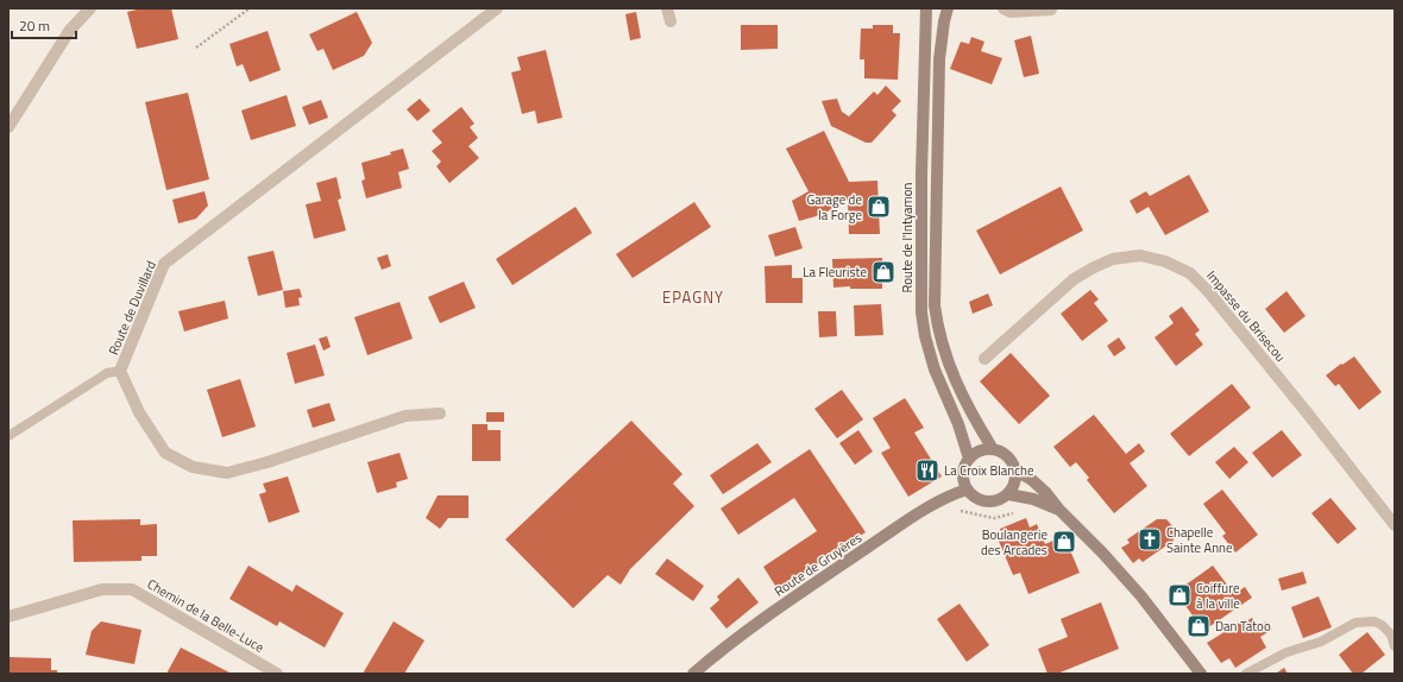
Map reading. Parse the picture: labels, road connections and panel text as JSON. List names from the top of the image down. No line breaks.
{"streets":{"main road":["Route de l'Intyamon","Route de Gruyères"],"street":["Route de Duvillard","Impasse du Brisecou","Chemin de la Belle-Luce"]},"crossings":[["Route de l'Intyamon","Route de Gruyères"]],"districts":["EPAGNY"],"places":{"shop":["Garage de la Forge","La Fleuriste","Boulangerie des Arcades","Coiffure à la ville","Dan Tatoo"],"restaurant":["La Croix Blanche"],"church":["Chapelle Sainte Anne"]},"scale_bar":"20 m"}
